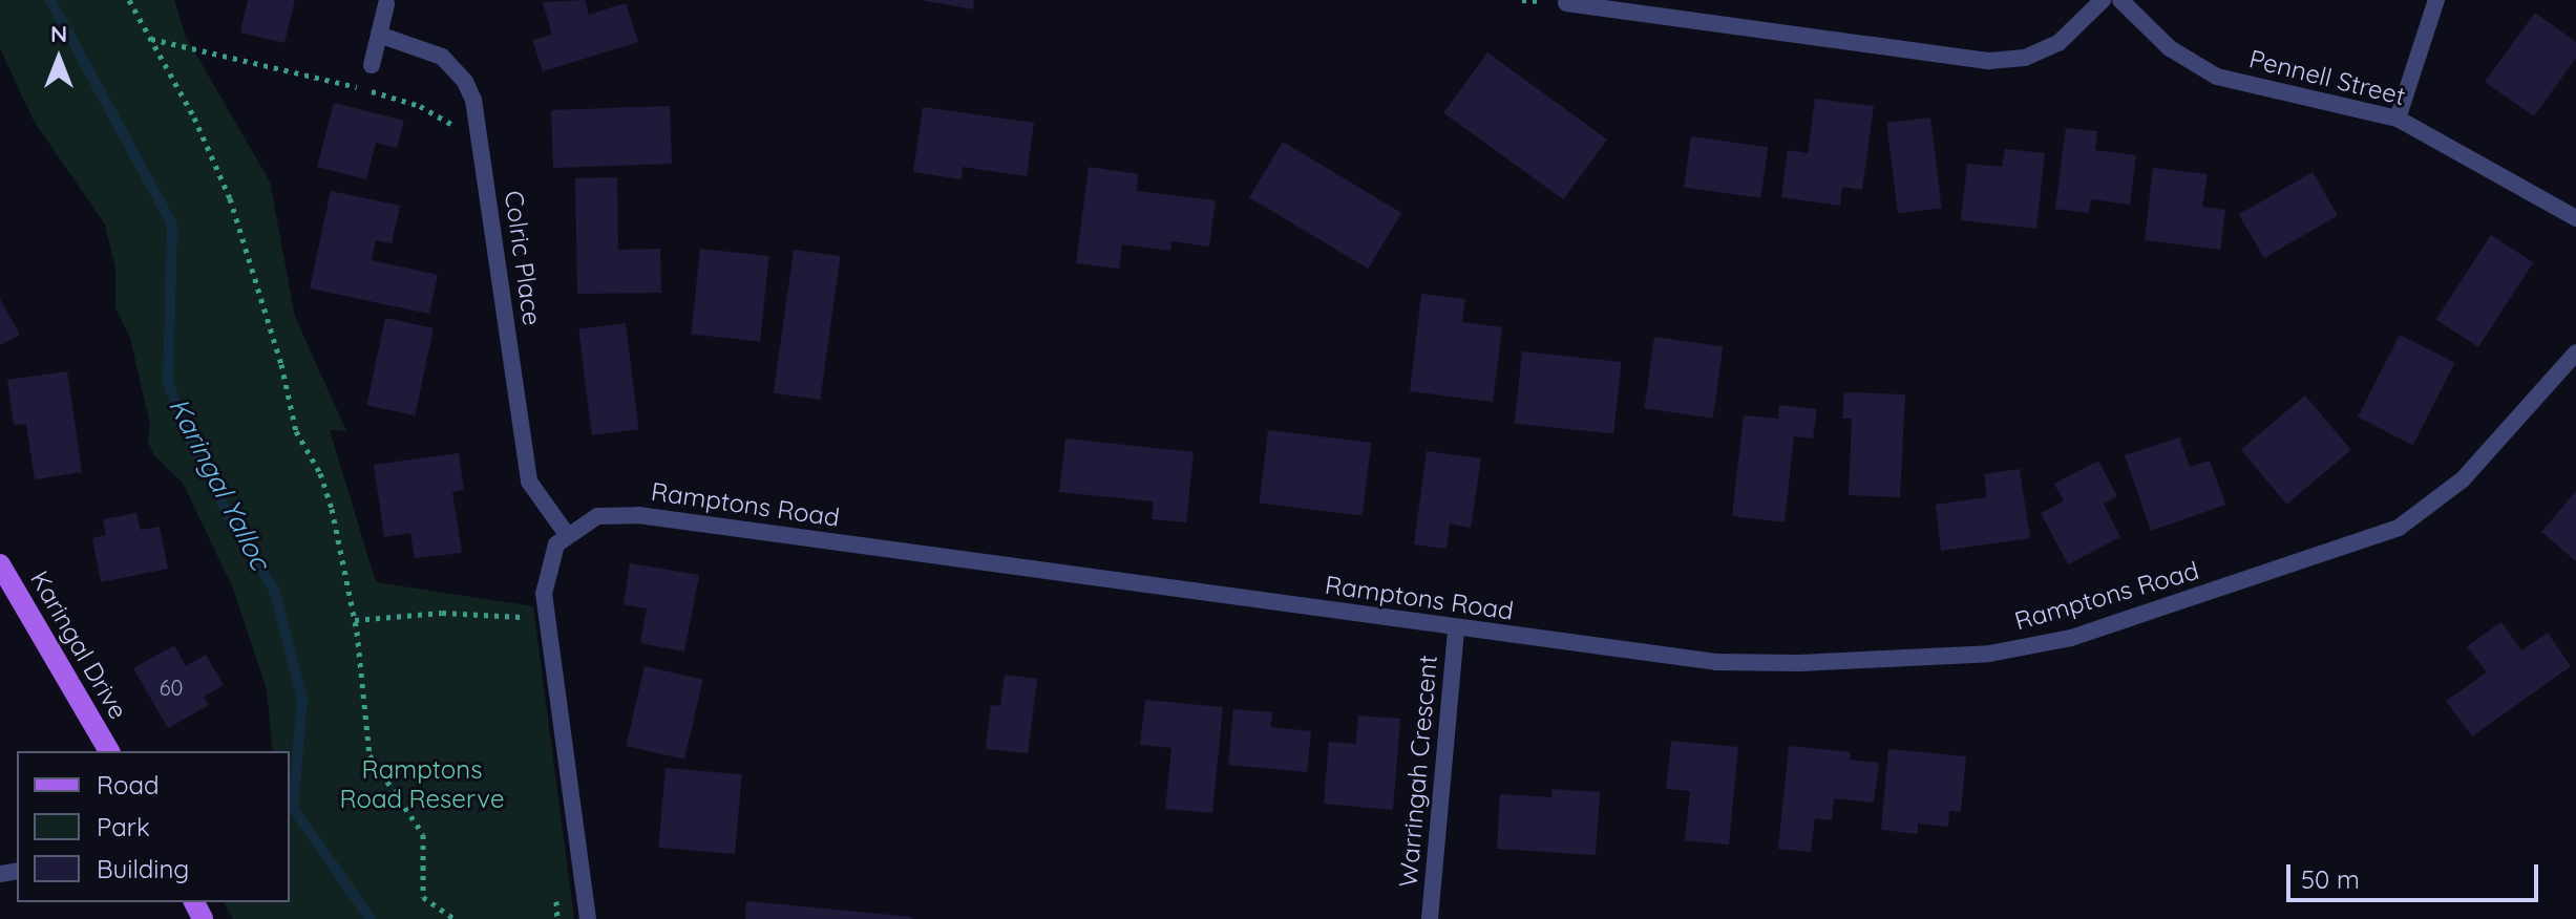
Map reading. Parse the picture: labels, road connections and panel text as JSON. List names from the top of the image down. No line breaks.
{"streets":{"main road":["Karingal Drive"],"street":["Pennell Street","Colric Place","Ramptons Road","Warringah Crescent"]},"crossings":[["Colric Place","Ramptons Road"],["Ramptons Road","Warringah Crescent"]],"water":["Karingal Yalloc"],"parks":["Ramptons Road Reserve"],"house_numbers":["60"],"legend":["Road","Park","Building"],"scale_bar":"50 m","north":"top"}
